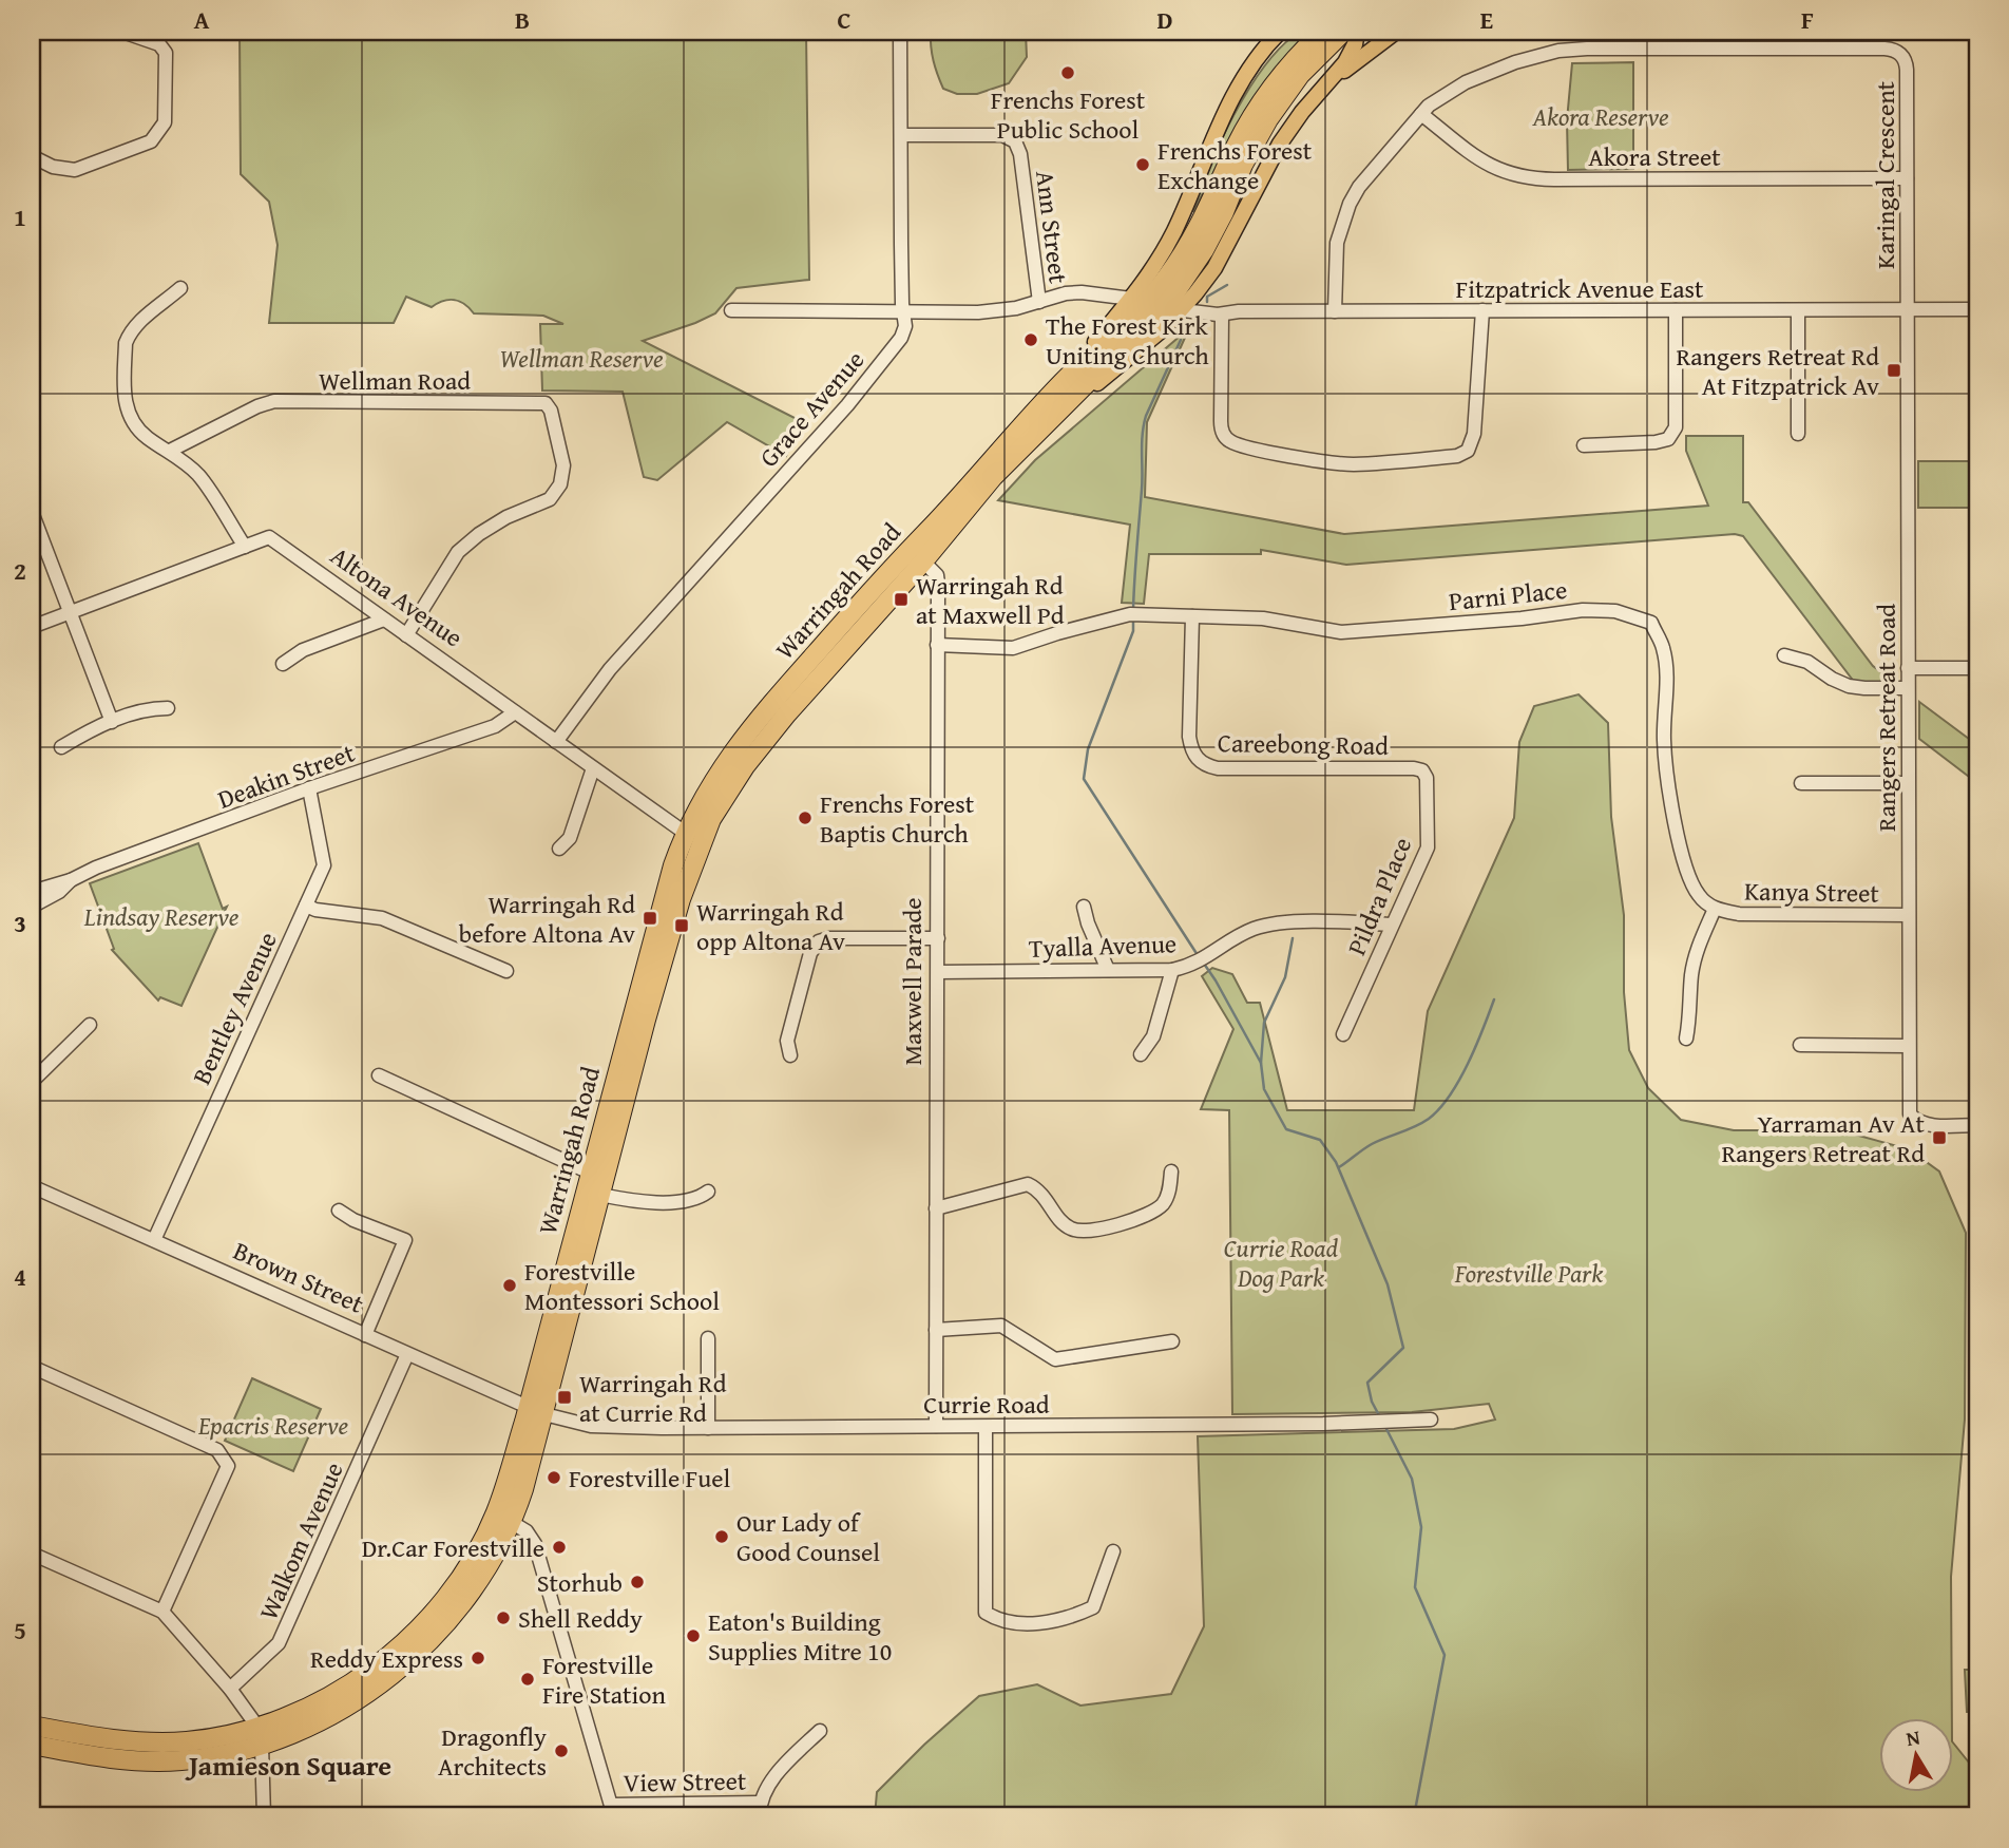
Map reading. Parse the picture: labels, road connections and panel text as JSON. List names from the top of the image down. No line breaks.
{"streets":{"highway":["Warringah Road"],"street":["Akora Street","Karingal Crescent","Ann Street","Fitzpatrick Avenue East","Wellman Road","Grace Avenue","Parni Place","Altona Avenue","Rangers Retreat Road","Careebong Road","Deakin Street","Kanya Street","Pildra Place","Tyalla Avenue","Maxwell Parade","Bentley Avenue","Brown Street","Currie Road","Walkom Avenue","View Street"]},"crossings":[["Akora Street","Karingal Crescent"],["Karingal Crescent","Fitzpatrick Avenue East"],["Karingal Crescent","Rangers Retreat Road"],["Ann Street","Grace Avenue"],["Fitzpatrick Avenue East","Warringah Road"],["Fitzpatrick Avenue East","Rangers Retreat Road"],["Wellman Road","Altona Avenue"],["Grace Avenue","Altona Avenue"],["Warringah Road","Altona Avenue"],["Warringah Road","Maxwell Parade"],["Warringah Road","Brown Street"],["Warringah Road","Currie Road"],["Parni Place","Careebong Road"],["Parni Place","Kanya Street"],["Parni Place","Maxwell Parade"],["Altona Avenue","Deakin Street"],["Rangers Retreat Road","Kanya Street"],["Careebong Road","Pildra Place"],["Deakin Street","Bentley Avenue"],["Pildra Place","Tyalla Avenue"],["Tyalla Avenue","Maxwell Parade"],["Maxwell Parade","Currie Road"],["Bentley Avenue","Brown Street"],["Brown Street","Currie Road"],["Brown Street","Walkom Avenue"]],"districts":["Jamieson Square"],"parks":["Akora Reserve","Wellman Reserve","Lindsay Reserve","Currie Road Dog Park","Forestville Park","Epacris Reserve"],"places":{"other":["Frenchs Forest Public School","Frenchs Forest Exchange","The Forest Kirk Uniting Church","Frenchs Forest Baptis Church","Forestville Montessori School","Forestville Fuel","Our Lady of Good Counsel","Dr.Car Forestville","Storhub","Shell Reddy","Eaton's Building Supplies Mitre 10","Reddy Express","Forestville Fire Station","Dragonfly Architects"],"transit":["Rangers Retreat Rd At Fitzpatrick Av","Warringah Rd at Maxwell Pd","Warringah Rd before Altona Av","Warringah Rd opp Altona Av","Yarraman Av At Rangers Retreat Rd","Warringah Rd at Currie Rd"]},"north":"top","grid":{"columns":["A","B","C","D","E","F"],"rows":["1","2","3","4","5"]}}
